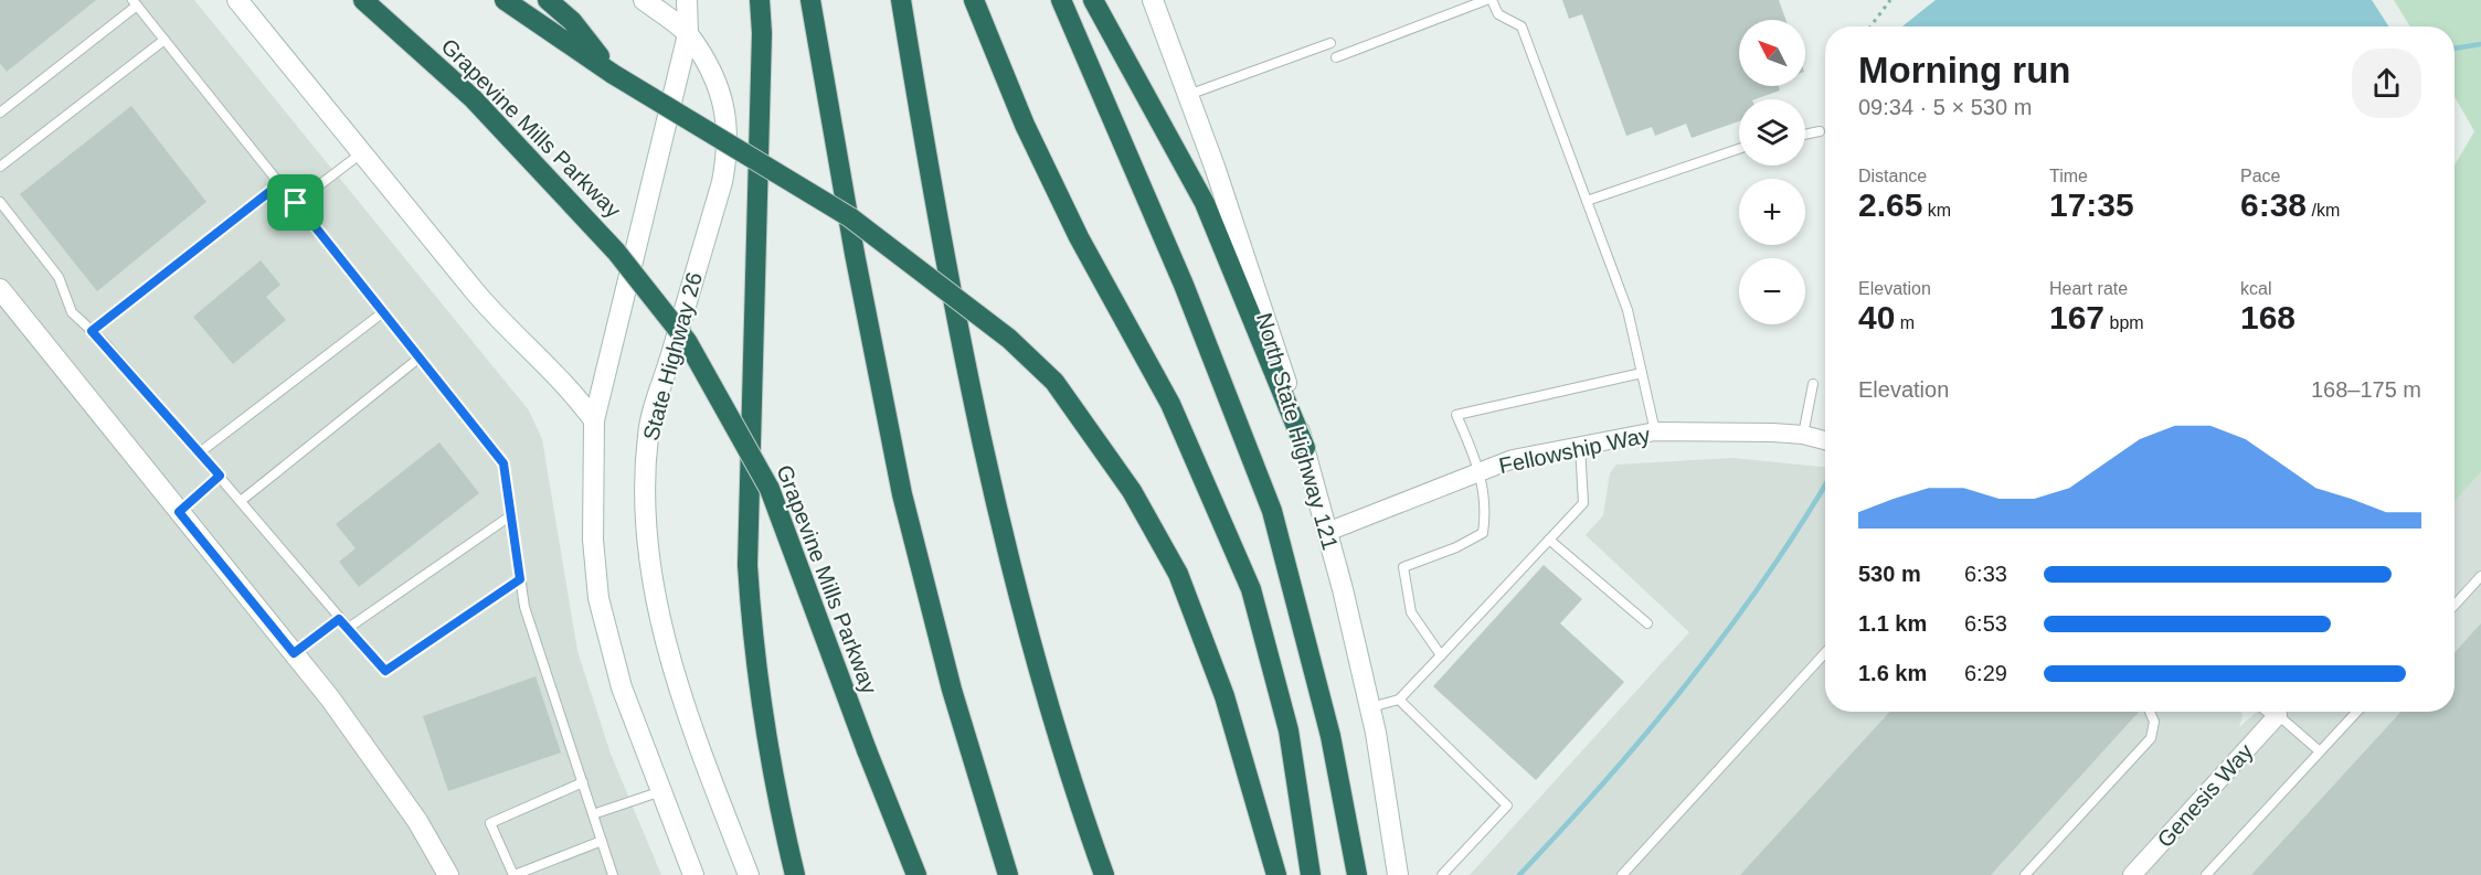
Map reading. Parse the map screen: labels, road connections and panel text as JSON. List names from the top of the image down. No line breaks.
{"streets":{"highway":["Grapevine Mills Parkway"],"main road":["State Highway 26","North State Highway 121"],"street":["Fellowship Way","Genesis Way"]},"crossings":[["North State Highway 121","Fellowship Way"]],"north":"top left","page":{"map_buttons":["+","−"],"heading":["Morning run","09:34 · 5 × 530 m"],"stats":[["Distance","2.65 km"],["Time","17:35"],["Pace","6:38 /km"],["Elevation","40 m"],["Heart rate","167 bpm"],["kcal","168"]],"chart":["Elevation","168–175 m"],"list":[{"name":"530 m","note":"6:33"},{"name":"1.1 km","note":"6:53"},{"name":"1.6 km","note":"6:29"}]}}
